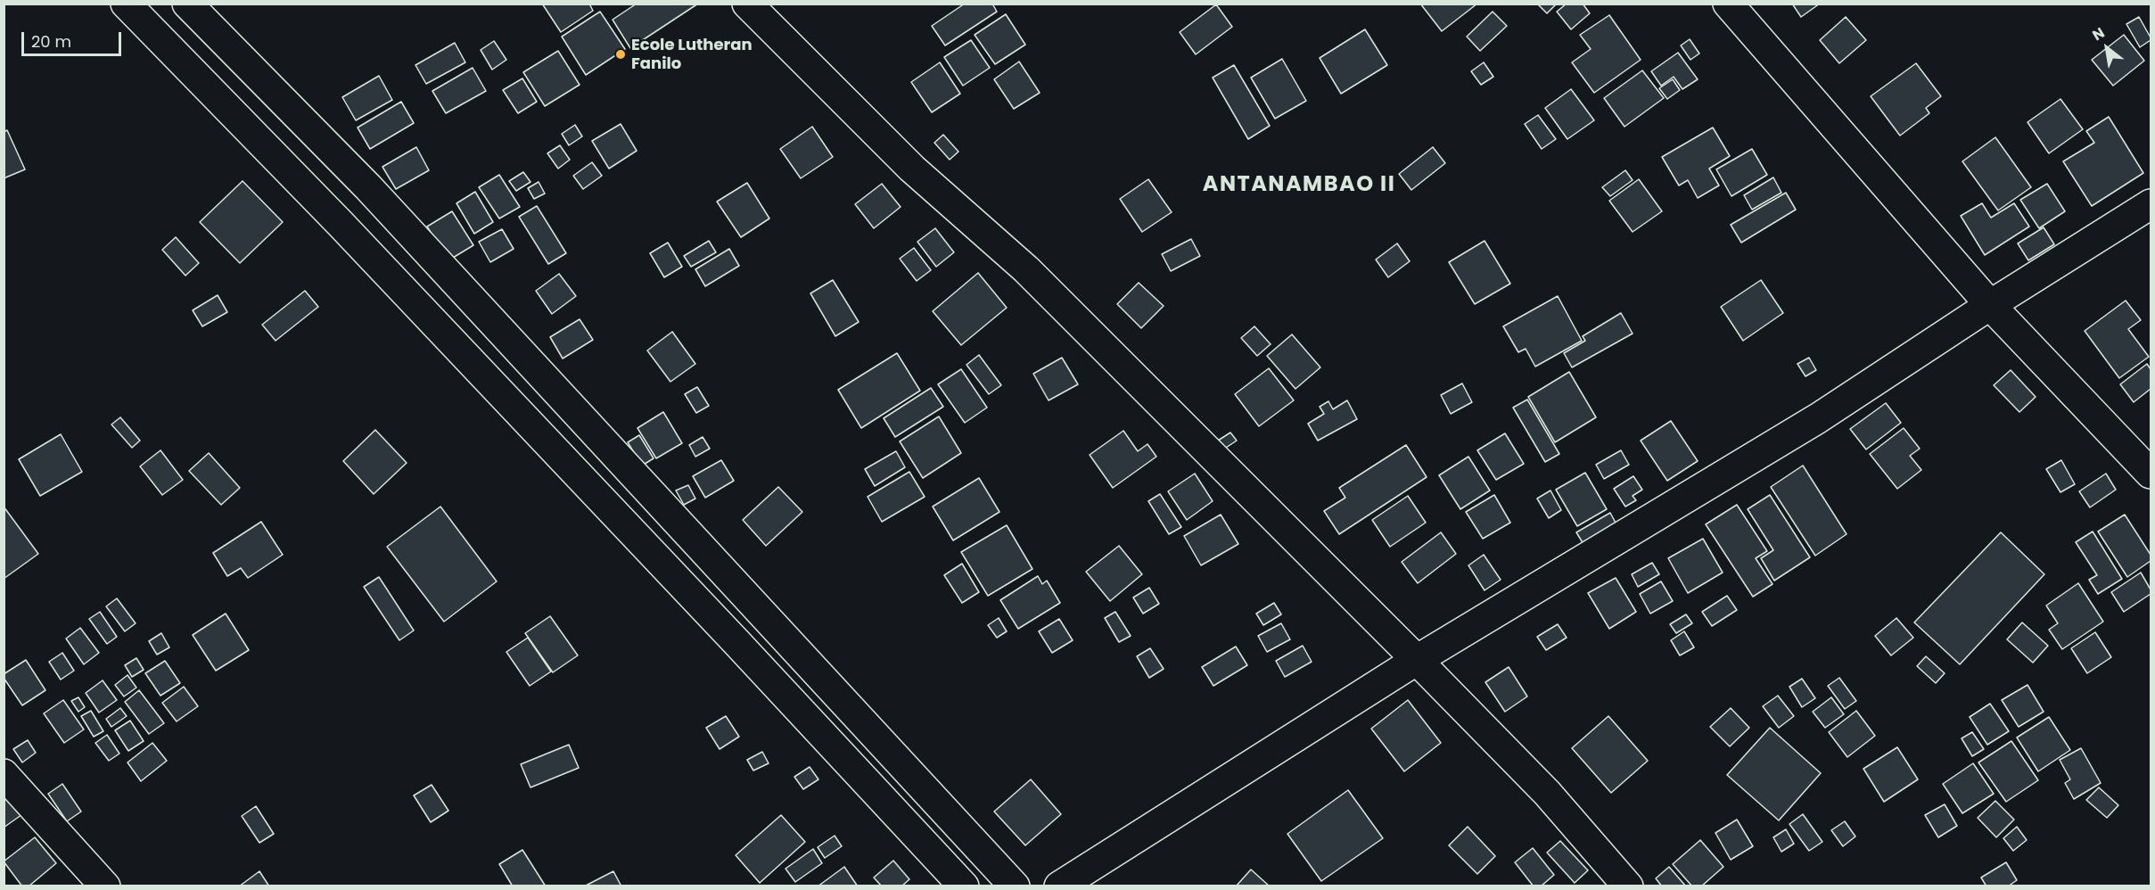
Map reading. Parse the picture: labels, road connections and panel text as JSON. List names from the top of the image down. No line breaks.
{"districts":["ANTANAMBAO II"],"places":["Ecole Lutheran Fanilo"],"scale_bar":"20 m","north":"top left"}
